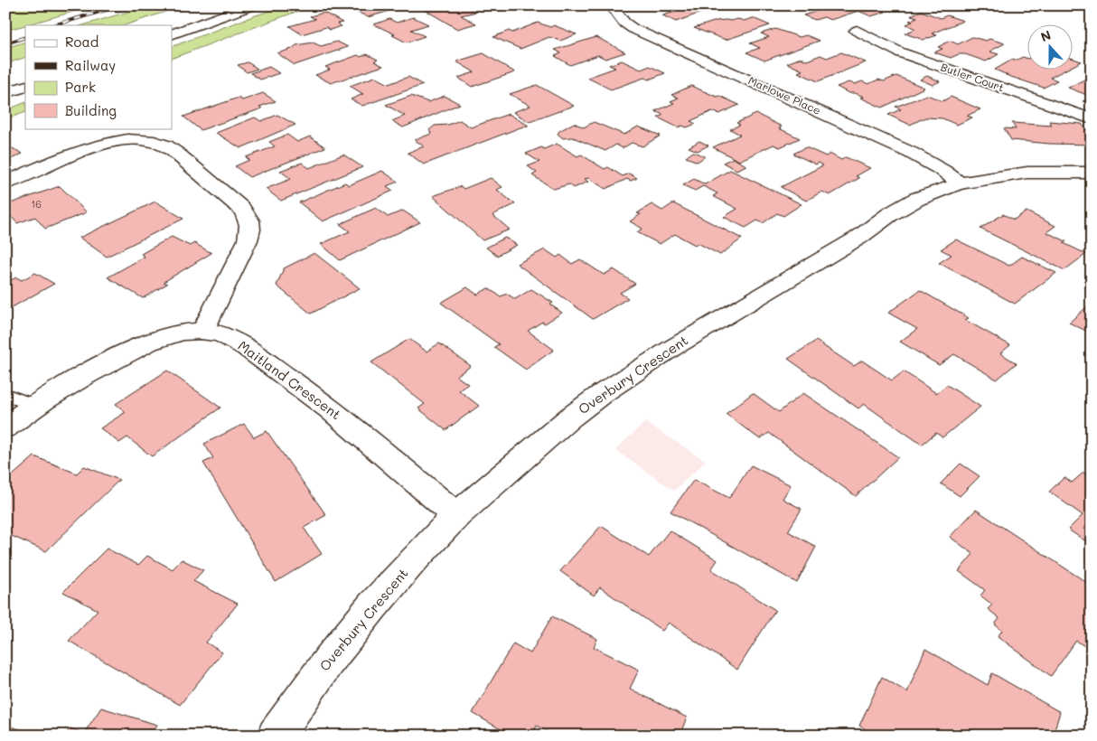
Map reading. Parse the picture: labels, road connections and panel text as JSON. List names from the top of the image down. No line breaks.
{"streets":{"main road":["Butler Court","Marlowe Place","Overbury Crescent","Maitland Crescent"]},"crossings":[["Marlowe Place","Overbury Crescent"],["Overbury Crescent","Maitland Crescent"]],"house_numbers":["16"],"legend":["Road","Railway","Park","Building"],"north":"top"}
